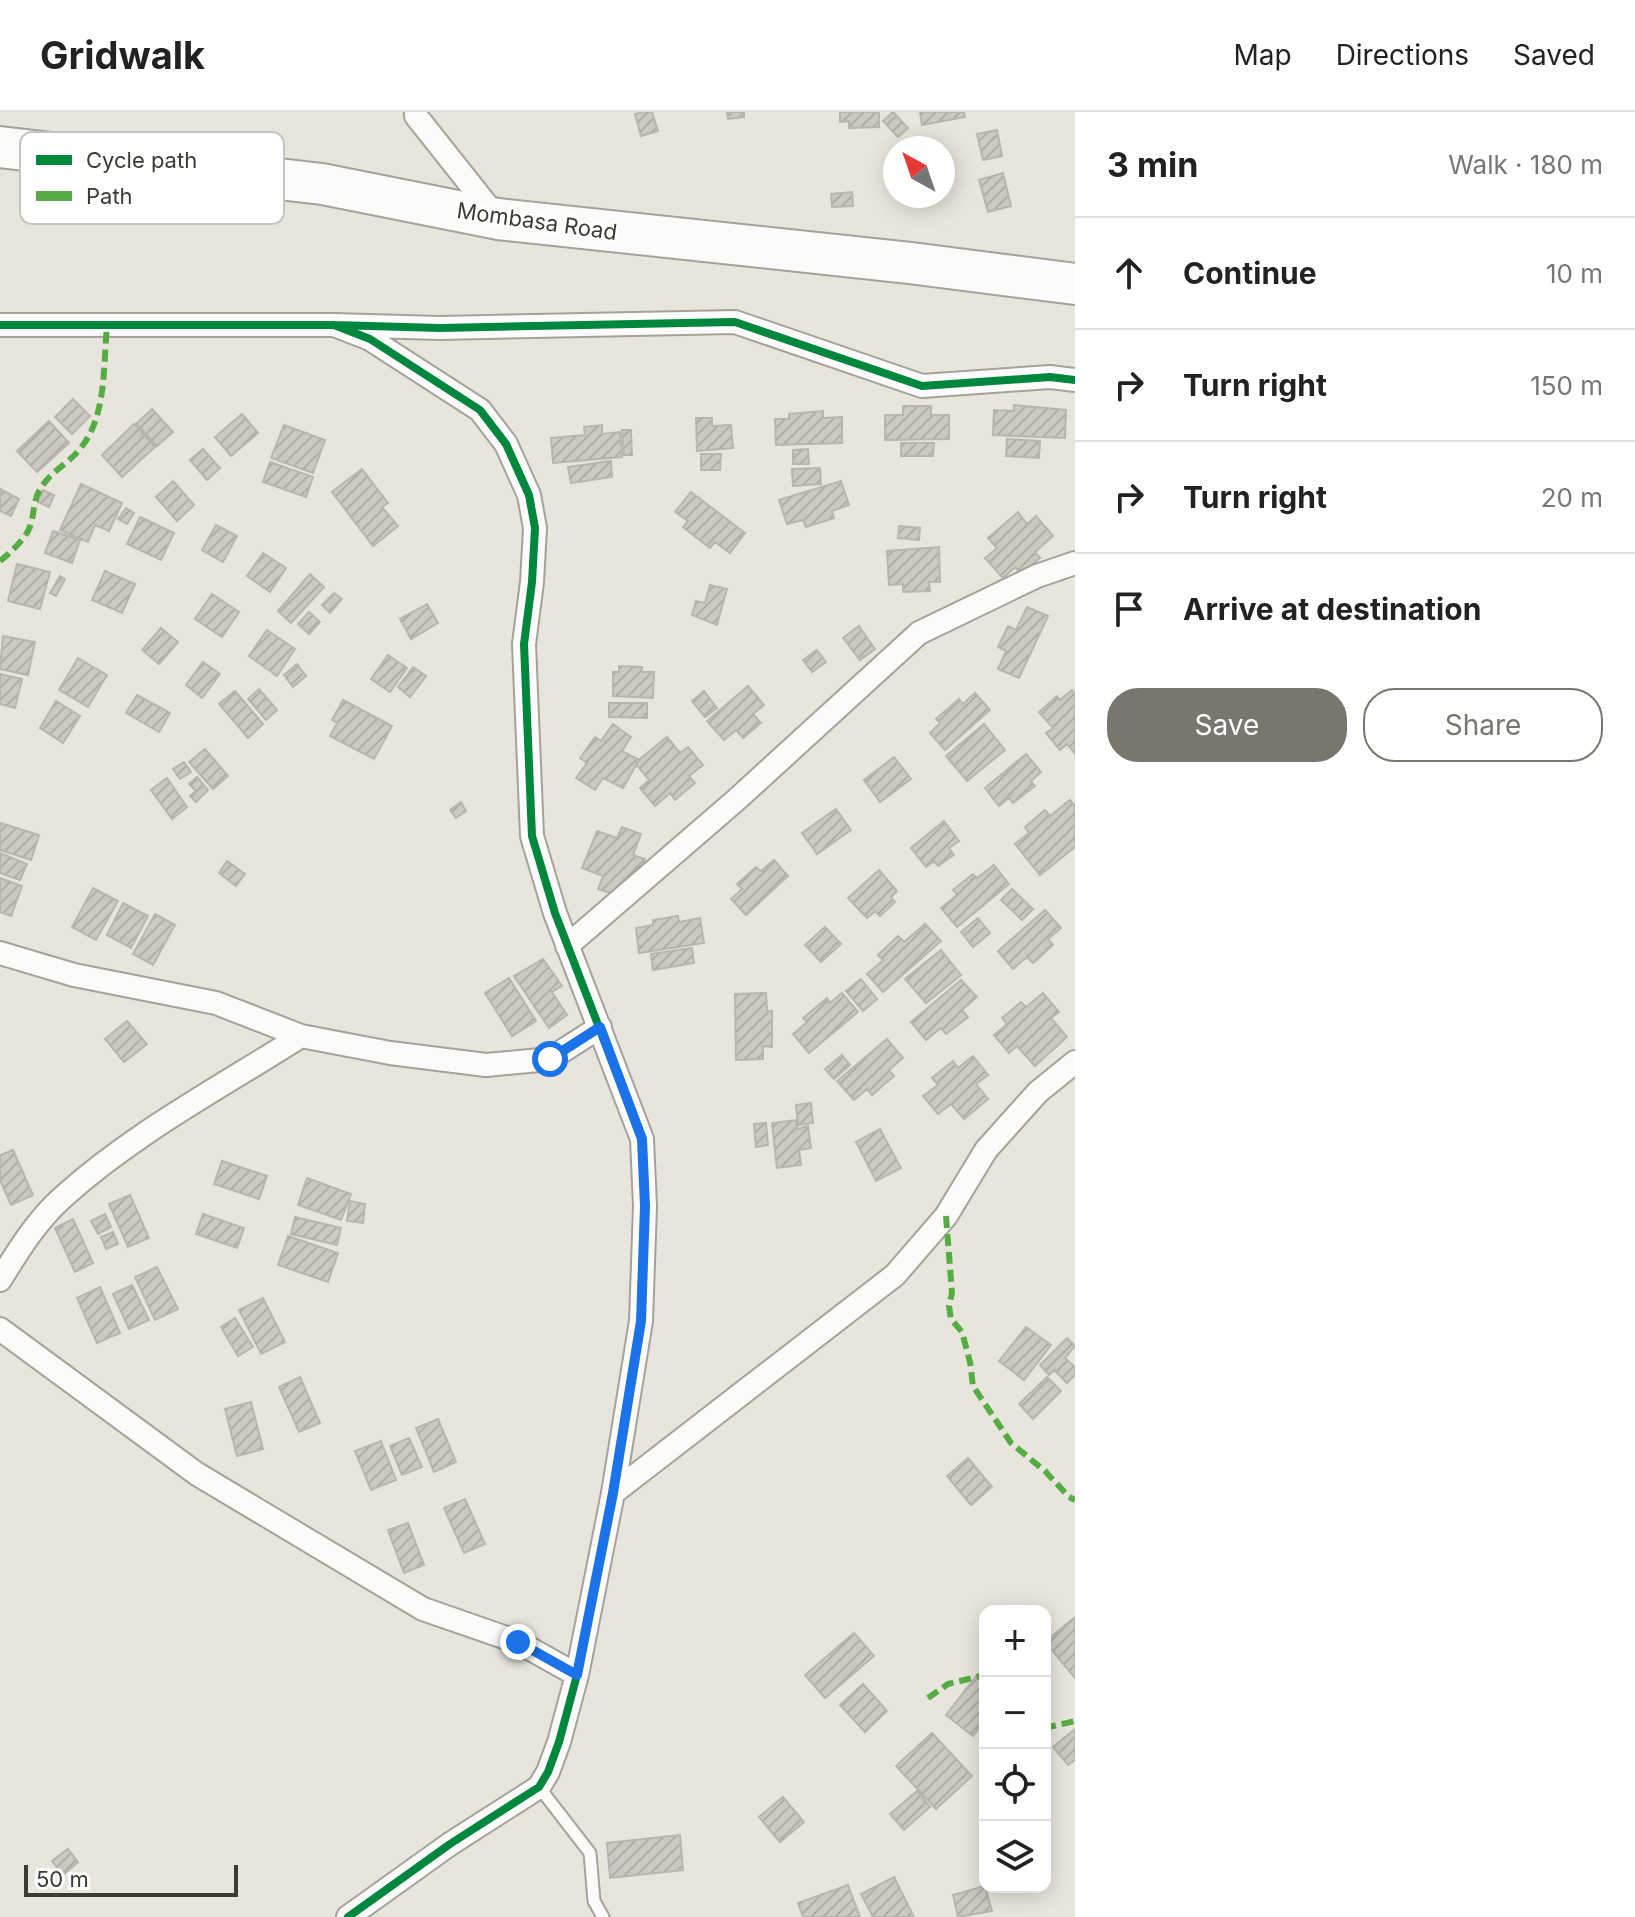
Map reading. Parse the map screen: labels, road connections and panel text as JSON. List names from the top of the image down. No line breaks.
{"streets":{"highway":["Mombasa Road"]},"legend":["Cycle path","Path"],"scale_bar":"50 m","north":"top left","page":{"header":"Gridwalk","nav":["Map","Directions","Saved"],"heading":["3 min","Walk · 180 m"],"list":[["Continue","10 m"],["Turn right","150 m"],["Turn right","20 m"],"Arrive at destination"],"buttons":["Save","Share"],"map_buttons":["+","−"],"scale":"50 m"}}
